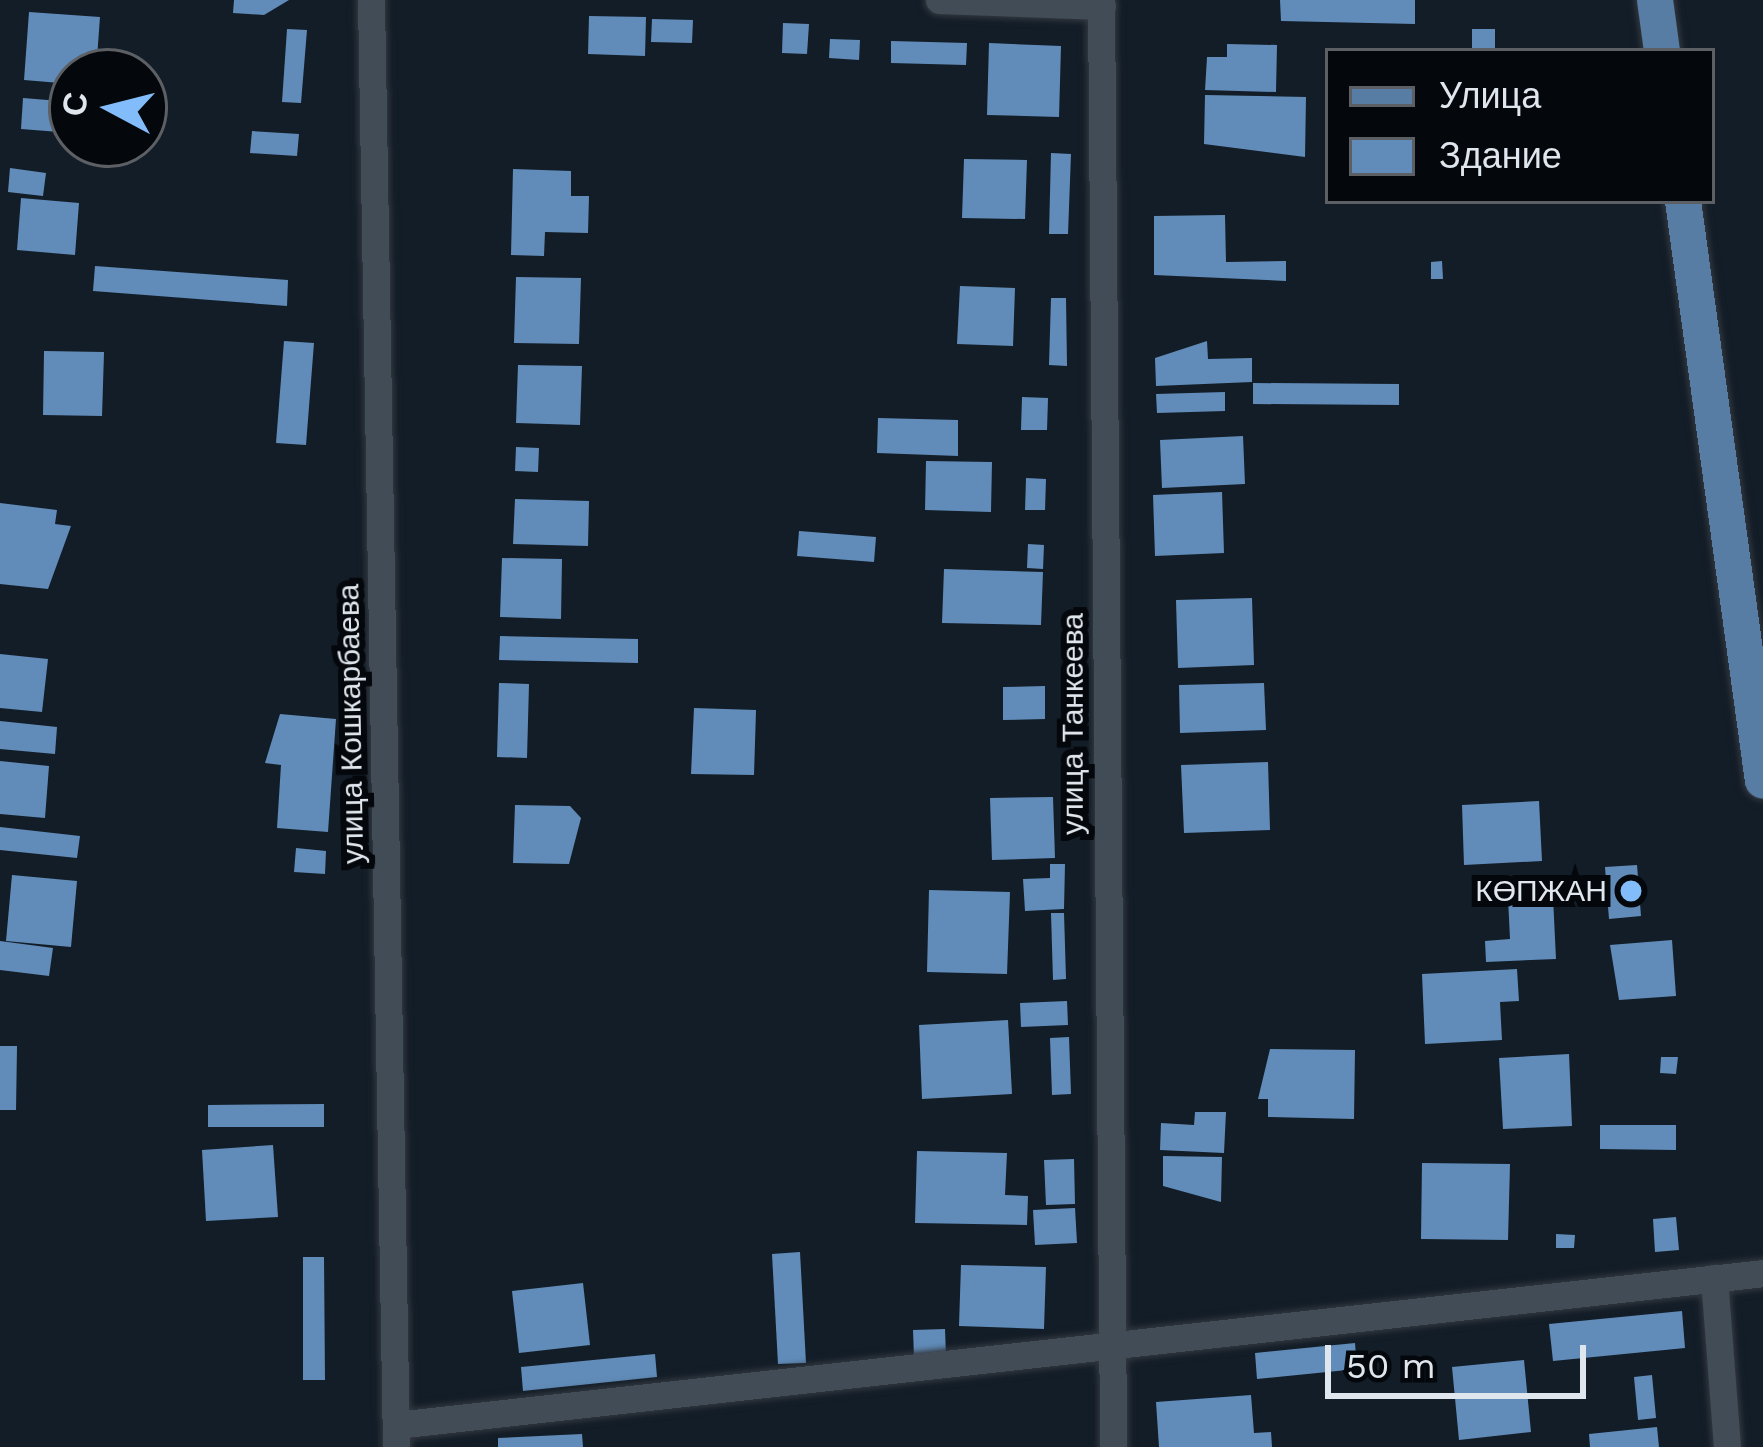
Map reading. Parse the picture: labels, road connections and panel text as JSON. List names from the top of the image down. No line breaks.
{"streets":{"street":["улица Кошкарбаева","улица Танкеева"]},"places":["КӨПЖАН"],"legend":["Улица","Здание"],"scale_bar":"50 m","north":"left"}
